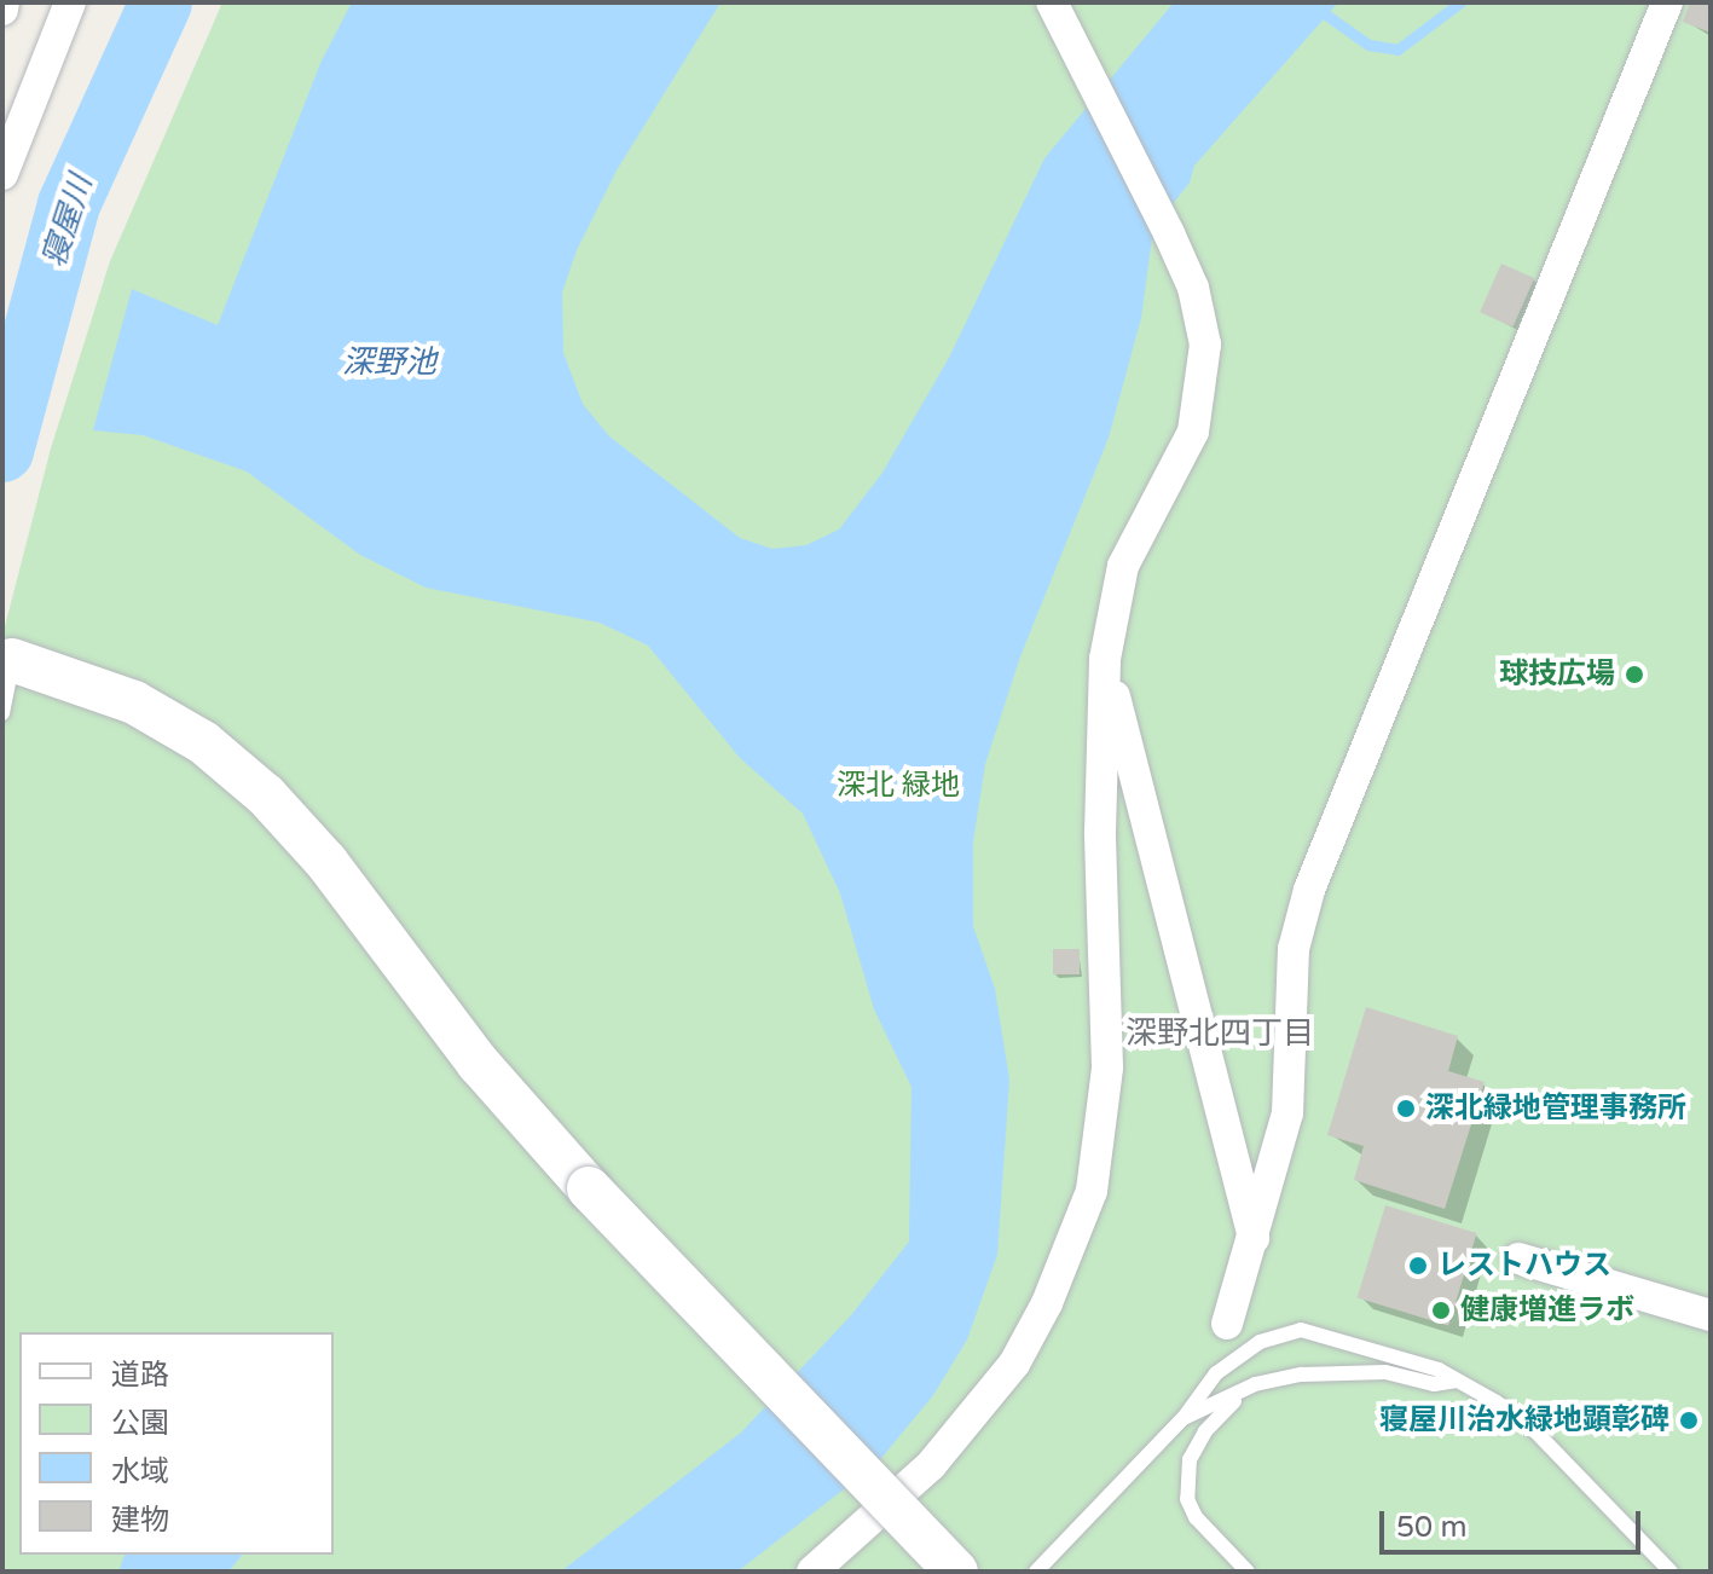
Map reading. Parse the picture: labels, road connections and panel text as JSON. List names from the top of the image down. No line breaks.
{"districts":["深野北四丁目"],"water":["寝屋川","深野池"],"parks":["深北 緑地"],"places":["球技広場","深北緑地管理事務所","レストハウス","健康増進ラボ","寝屋川治水緑地顕彰碑"],"legend":["道路","公園","水域","建物"],"scale_bar":"50 m"}
